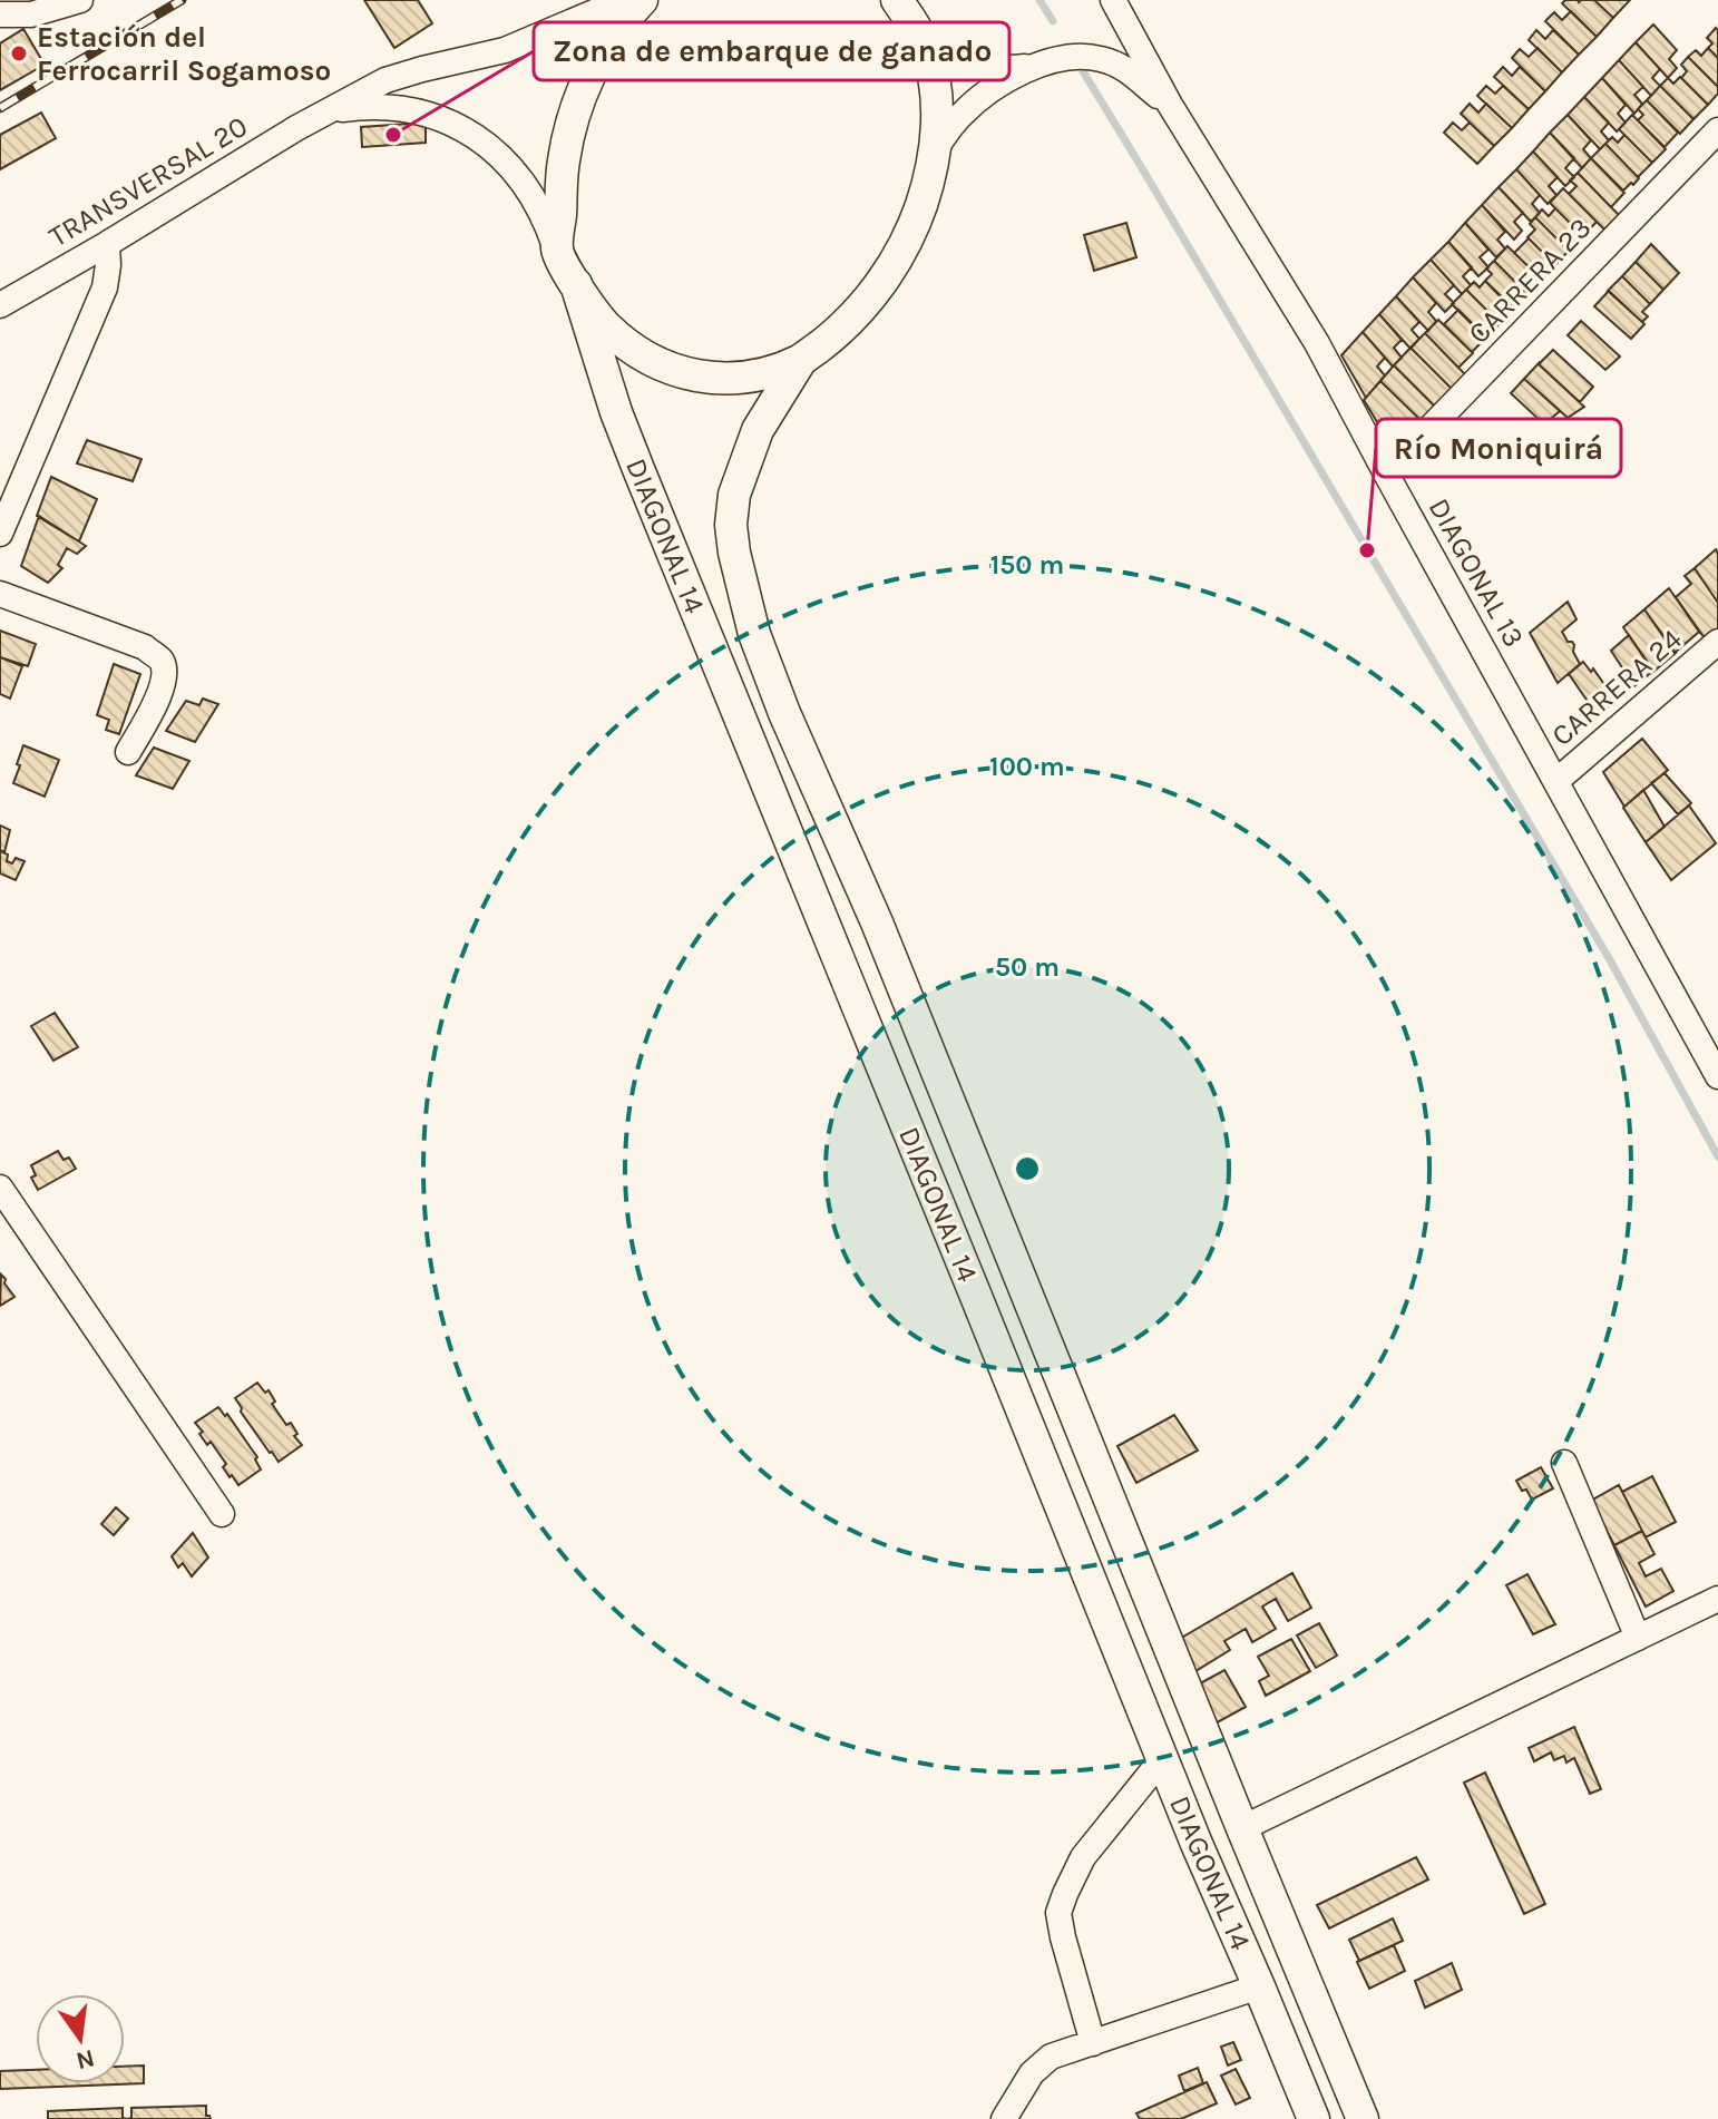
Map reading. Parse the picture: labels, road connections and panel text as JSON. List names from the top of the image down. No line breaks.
{"streets":{"street":["TRANSVERSAL 20","CARRERA 23","DIAGONAL 14","DIAGONAL 13","CARRERA 24"]},"crossings":[["CARRERA 23","DIAGONAL 13"],["DIAGONAL 13","CARRERA 24"]],"places":["Estación del Ferrocarril Sogamoso","Zona de embarque de ganado","Río Moniquirá"],"north":"bottom","rings":["150 m","100 m","50 m"]}
